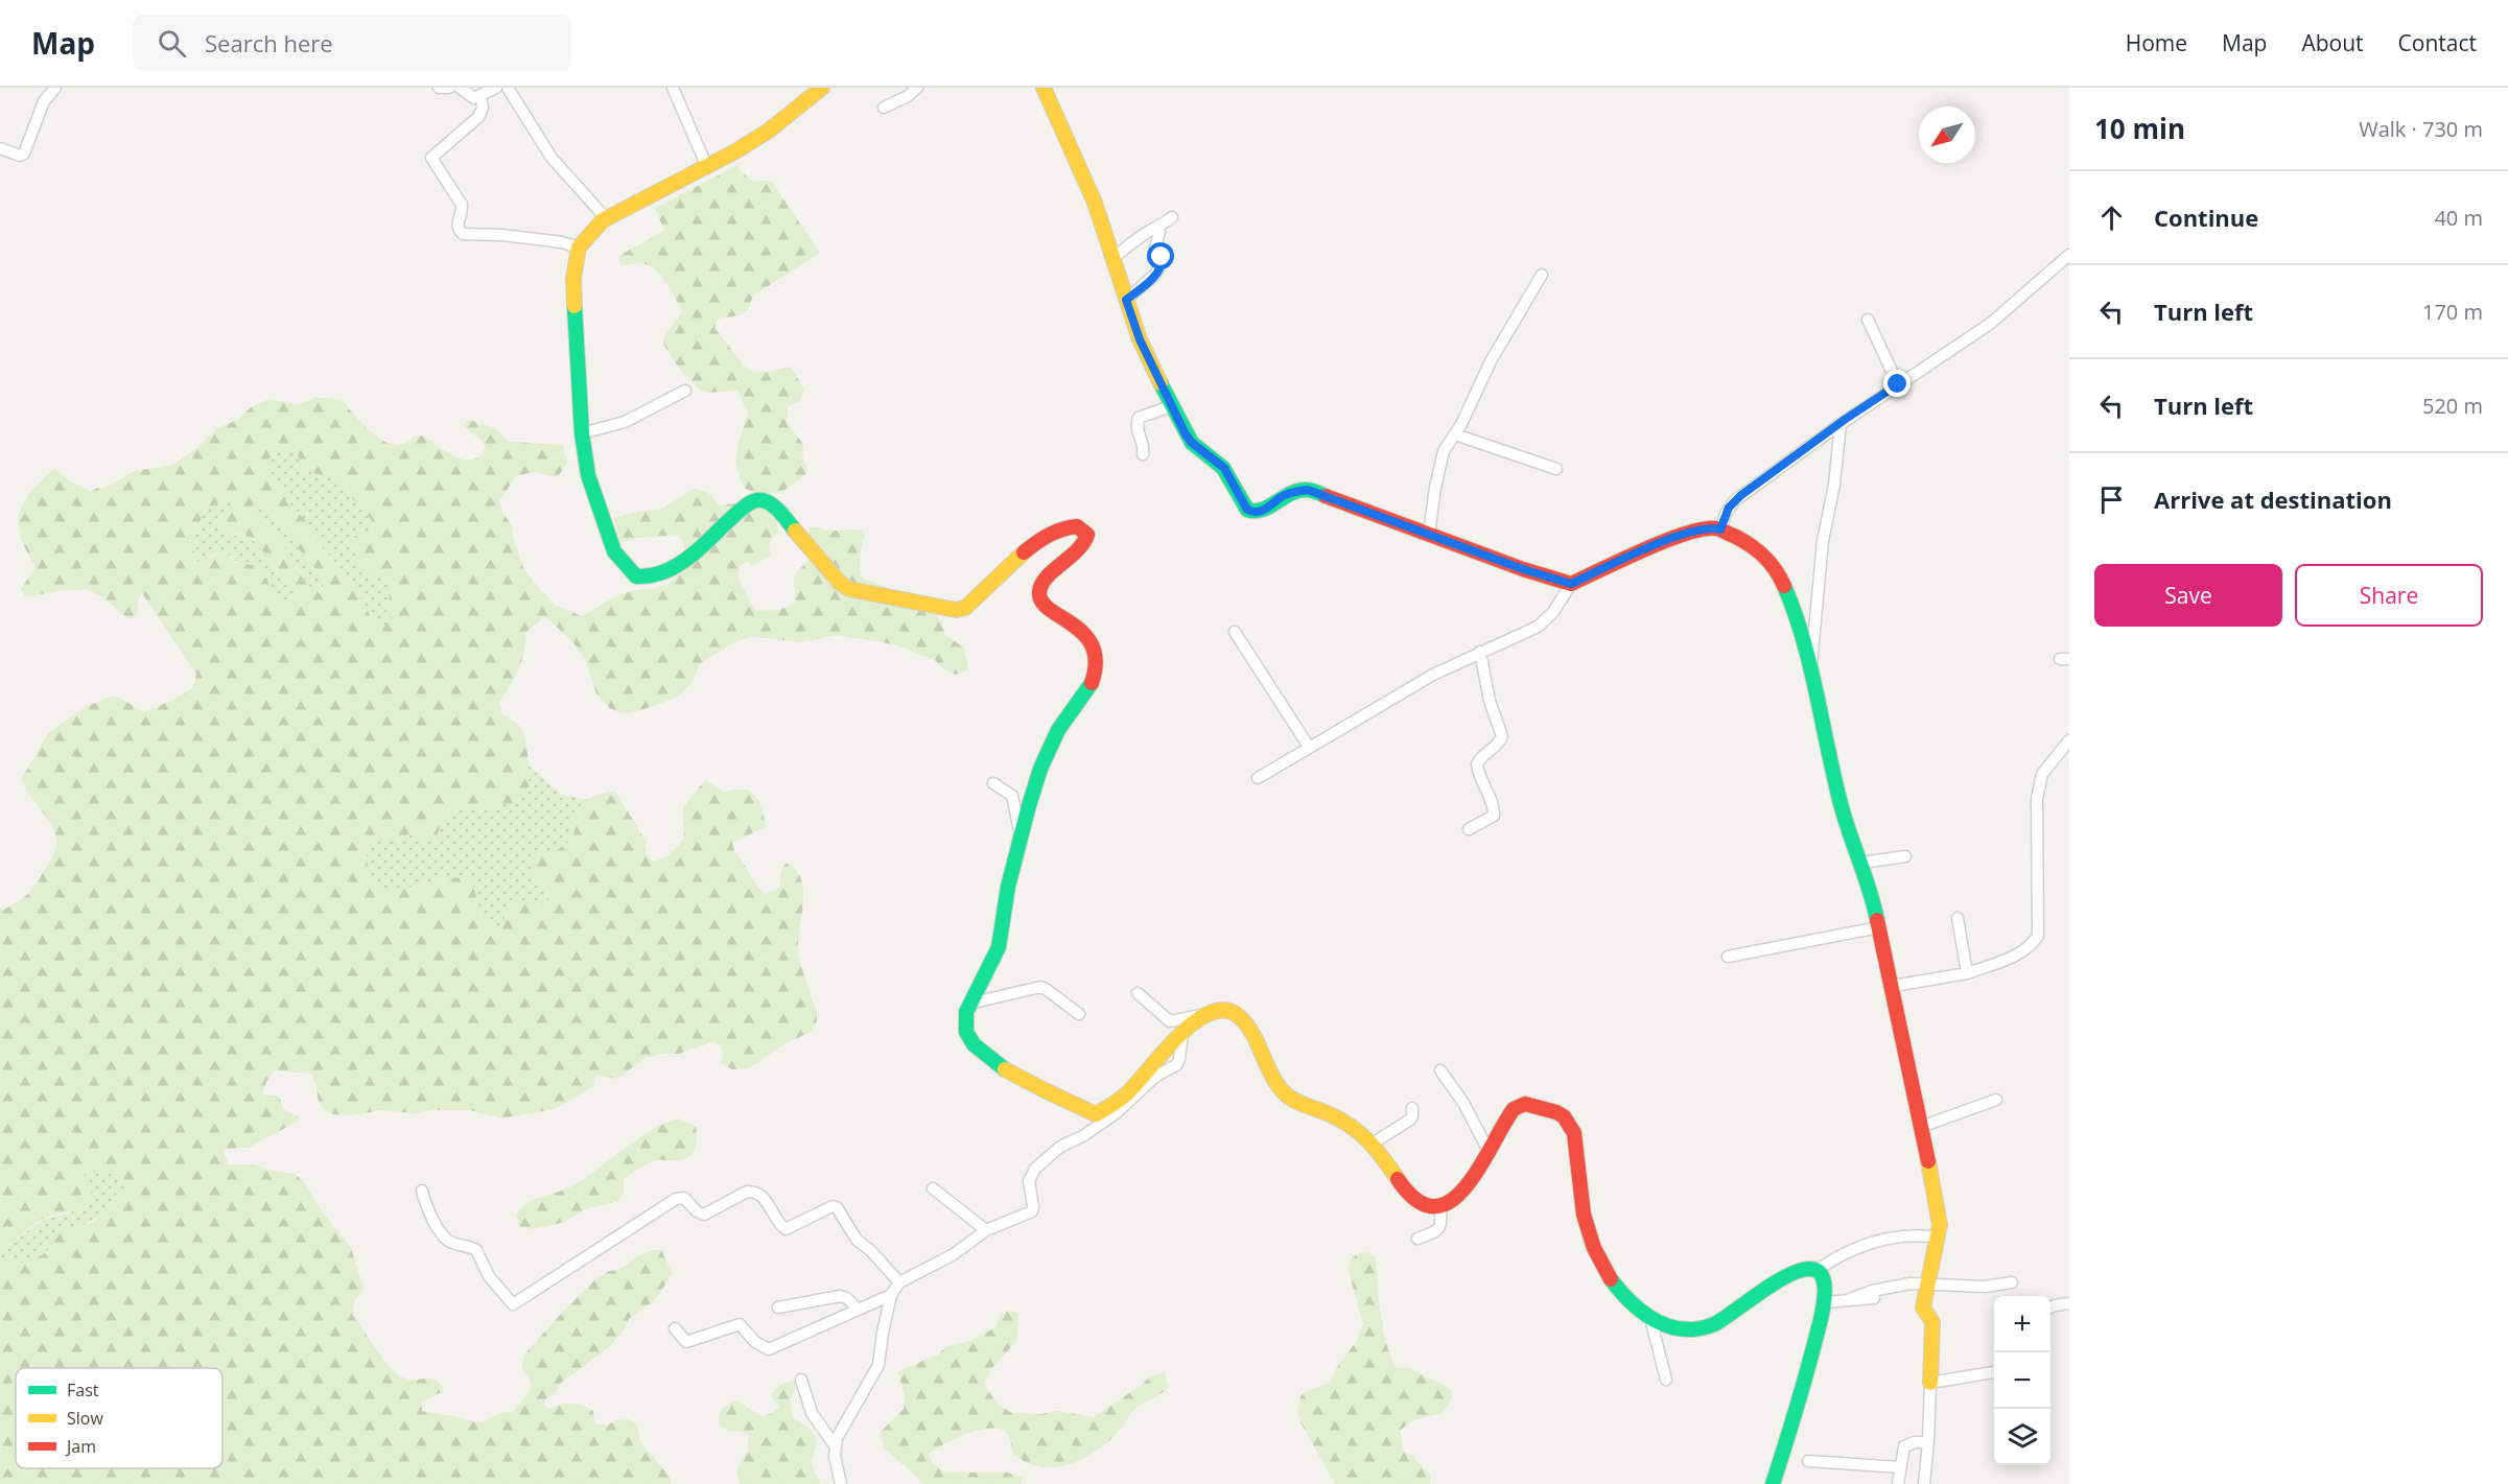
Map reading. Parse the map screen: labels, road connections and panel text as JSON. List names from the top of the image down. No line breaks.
{"legend":["Fast","Slow","Jam"],"north":"bottom left","page":{"header":"Map","search":"Search here","nav":["Home","Map","About","Contact"],"heading":["10 min","Walk · 730 m"],"list":[["Continue","40 m"],["Turn left","170 m"],["Turn left","520 m"],"Arrive at destination"],"buttons":["Save","Share"],"map_buttons":["+","−"]}}
